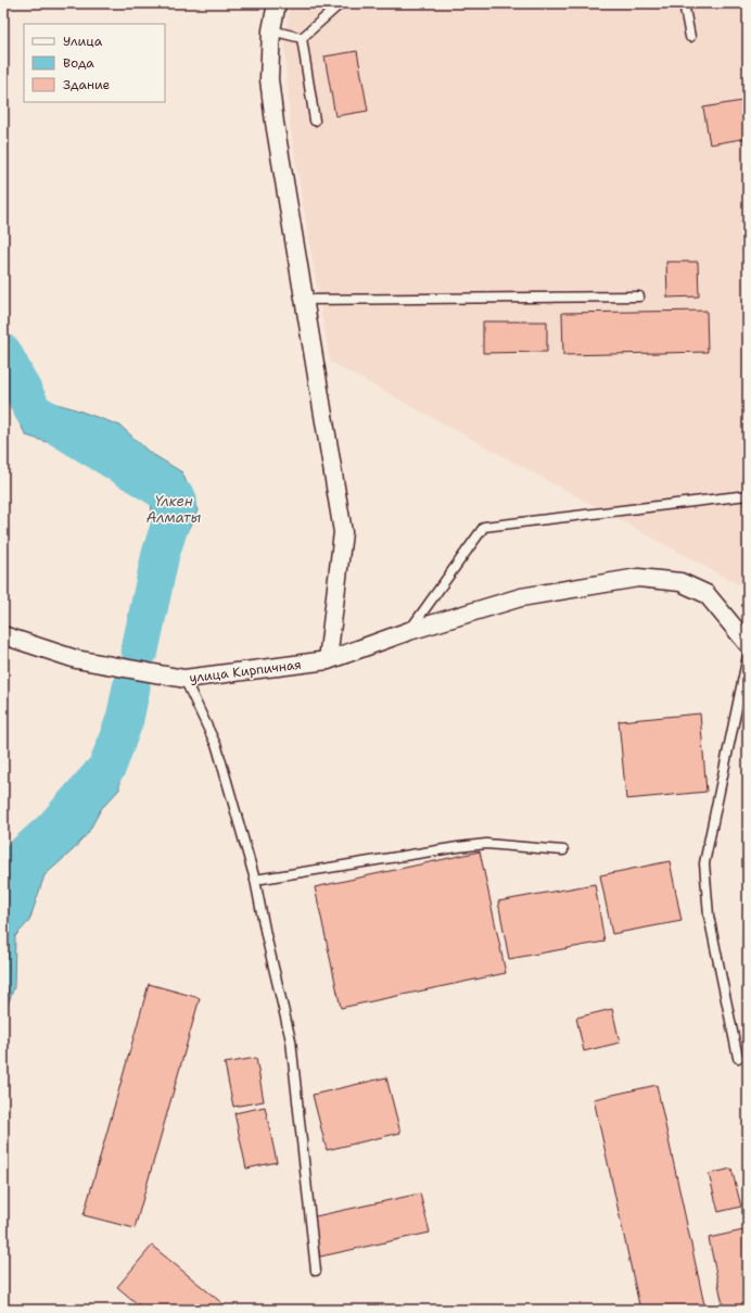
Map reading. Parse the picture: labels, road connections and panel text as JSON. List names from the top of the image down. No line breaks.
{"streets":{"street":["улица Кирпичная"]},"water":["Үлкен Алматы"],"legend":["Улица","Вода","Здание"]}
